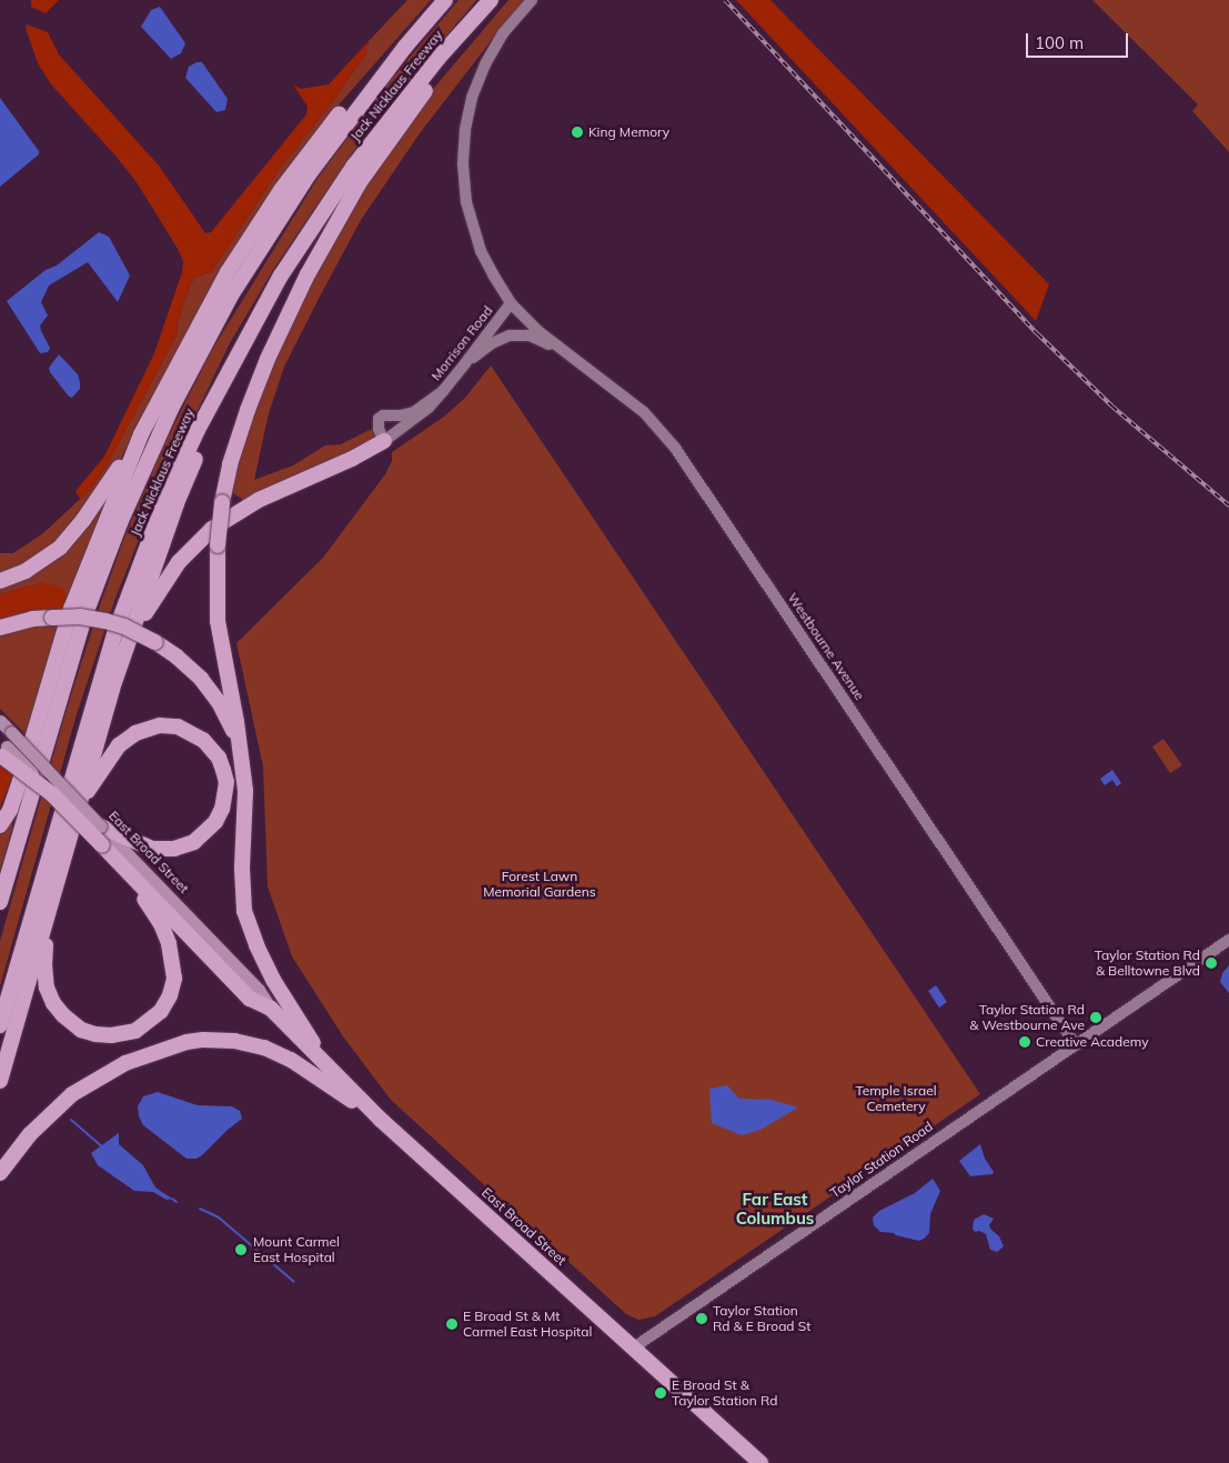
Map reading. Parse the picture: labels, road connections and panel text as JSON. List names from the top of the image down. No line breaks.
{"streets":{"highway":["Jack Nicklaus Freeway","East Broad Street"],"street":["Morrison Road","Westbourne Avenue","Taylor Station Road"]},"crossings":[["Morrison Road","Westbourne Avenue"],["Westbourne Avenue","Taylor Station Road"],["East Broad Street","Taylor Station Road"]],"districts":["Far East Columbus"],"parks":["Forest Lawn Memorial Gardens","Temple Israel Cemetery"],"places":["King Memory","Taylor Station Rd & Belltowne Blvd","Taylor Station Rd & Westbourne Ave","Creative Academy","Mount Carmel East Hospital","Taylor Station Rd & E Broad St","E Broad St & Mt Carmel East Hospital","E Broad St & Taylor Station Rd"],"scale_bar":"100 m"}
